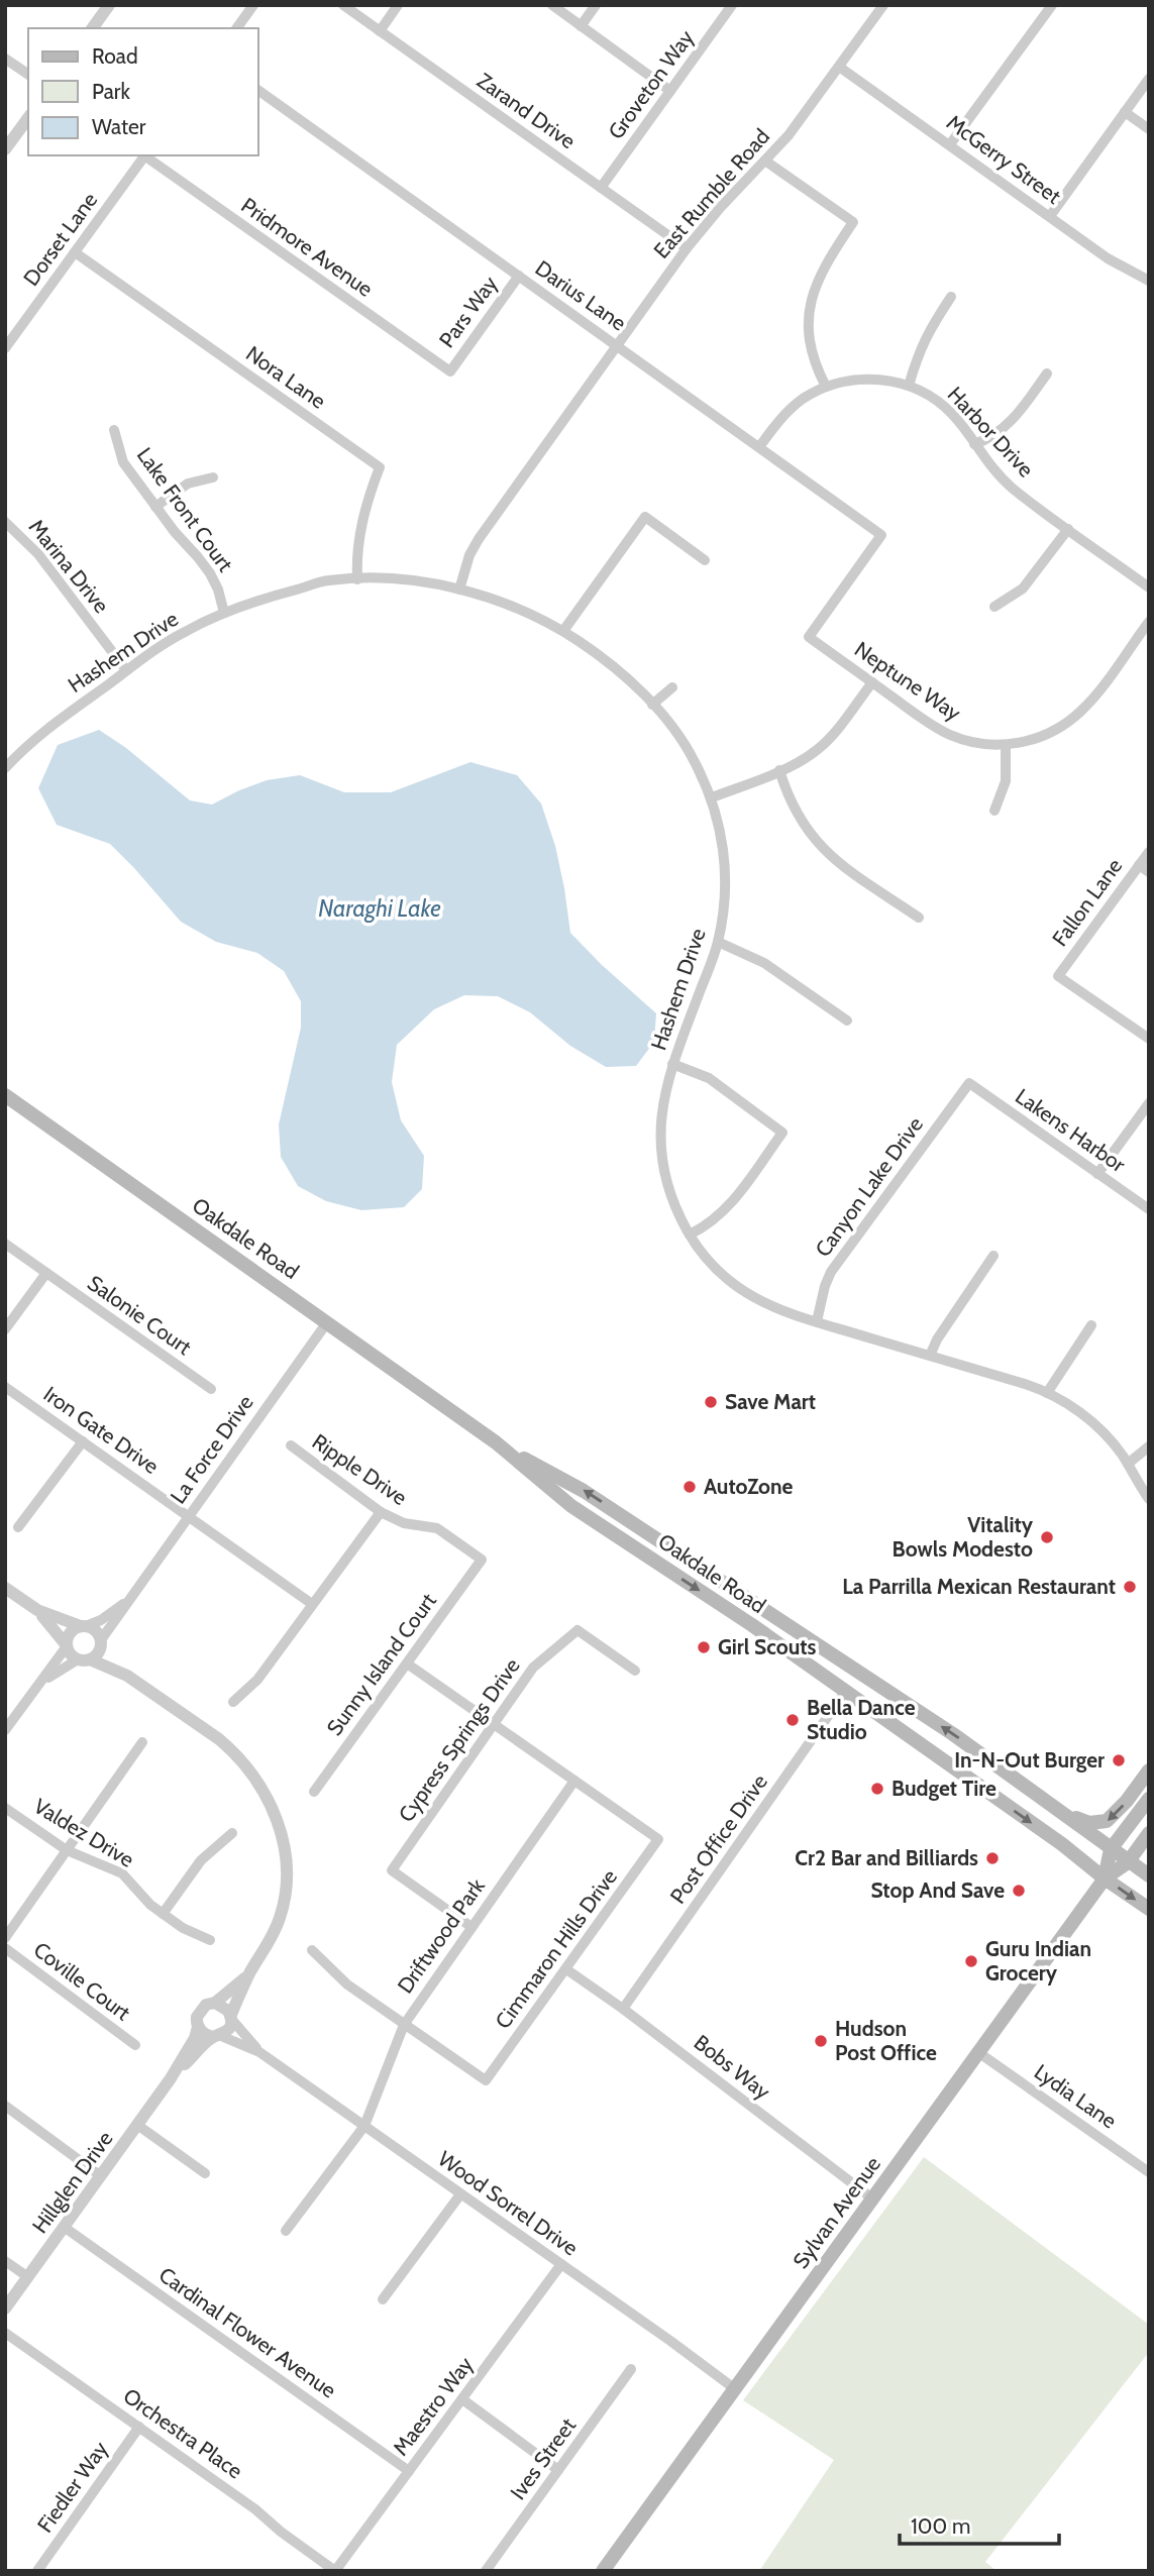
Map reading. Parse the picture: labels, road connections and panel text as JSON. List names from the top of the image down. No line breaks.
{"streets":{"main road":["Oakdale Road","Sylvan Avenue"],"street":["Groveton Way","Zarand Drive","McGerry Street","East Rumble Road","Dorset Lane","Pridmore Avenue","Darius Lane","Pars Way","Nora Lane","Harbor Drive","Lake Front Court","Marina Drive","Hashem Drive","Neptune Way","Fallon Lane","Lakens Harbor","Canyon Lake Drive","Salonie Court","Iron Gate Drive","La Force Drive","Ripple Drive","Sunny Island Court","Cypress Springs Drive","Valdez Drive","Post Office Drive","Driftwood Park","Cimmaron Hills Drive","Coville Court","Bobs Way","Lydia Lane","Hillglen Drive","Wood Sorrel Drive","Cardinal Flower Avenue","Maestro Way","Orchestra Place","Ives Street","Fiedler Way"]},"crossings":[["Groveton Way","Zarand Drive"],["Zarand Drive","East Rumble Road"],["McGerry Street","East Rumble Road"],["East Rumble Road","Darius Lane"],["East Rumble Road","Hashem Drive"],["Dorset Lane","Nora Lane"],["Pridmore Avenue","Pars Way"],["Darius Lane","Pars Way"],["Darius Lane","Harbor Drive"],["Darius Lane","Neptune Way"],["Nora Lane","Hashem Drive"],["Lake Front Court","Hashem Drive"],["Marina Drive","Hashem Drive"],["Hashem Drive","Canyon Lake Drive"],["Lakens Harbor","Canyon Lake Drive"],["Oakdale Road","La Force Drive"],["Oakdale Road","Post Office Drive"],["Oakdale Road","Sylvan Avenue"],["Iron Gate Drive","La Force Drive"],["La Force Drive","Hillglen Drive"],["Ripple Drive","Sunny Island Court"],["Cypress Springs Drive","Driftwood Park"],["Post Office Drive","Bobs Way"],["Driftwood Park","Cimmaron Hills Drive"],["Driftwood Park","Wood Sorrel Drive"],["Cimmaron Hills Drive","Bobs Way"],["Bobs Way","Sylvan Avenue"],["Lydia Lane","Sylvan Avenue"],["Hillglen Drive","Wood Sorrel Drive"],["Hillglen Drive","Cardinal Flower Avenue"],["Wood Sorrel Drive","Sylvan Avenue"],["Wood Sorrel Drive","Maestro Way"],["Cardinal Flower Avenue","Maestro Way"],["Maestro Way","Orchestra Place"],["Orchestra Place","Fiedler Way"]],"water":["Naraghi Lake"],"places":["Save Mart","AutoZone","Vitality Bowls Modesto","La Parrilla Mexican Restaurant","Girl Scouts","Bella Dance Studio","In-N-Out Burger","Budget Tire","Cr2 Bar and Billiards","Stop And Save","Guru Indian Grocery","Hudson Post Office"],"legend":["Road","Park","Water"],"scale_bar":"100 m"}
